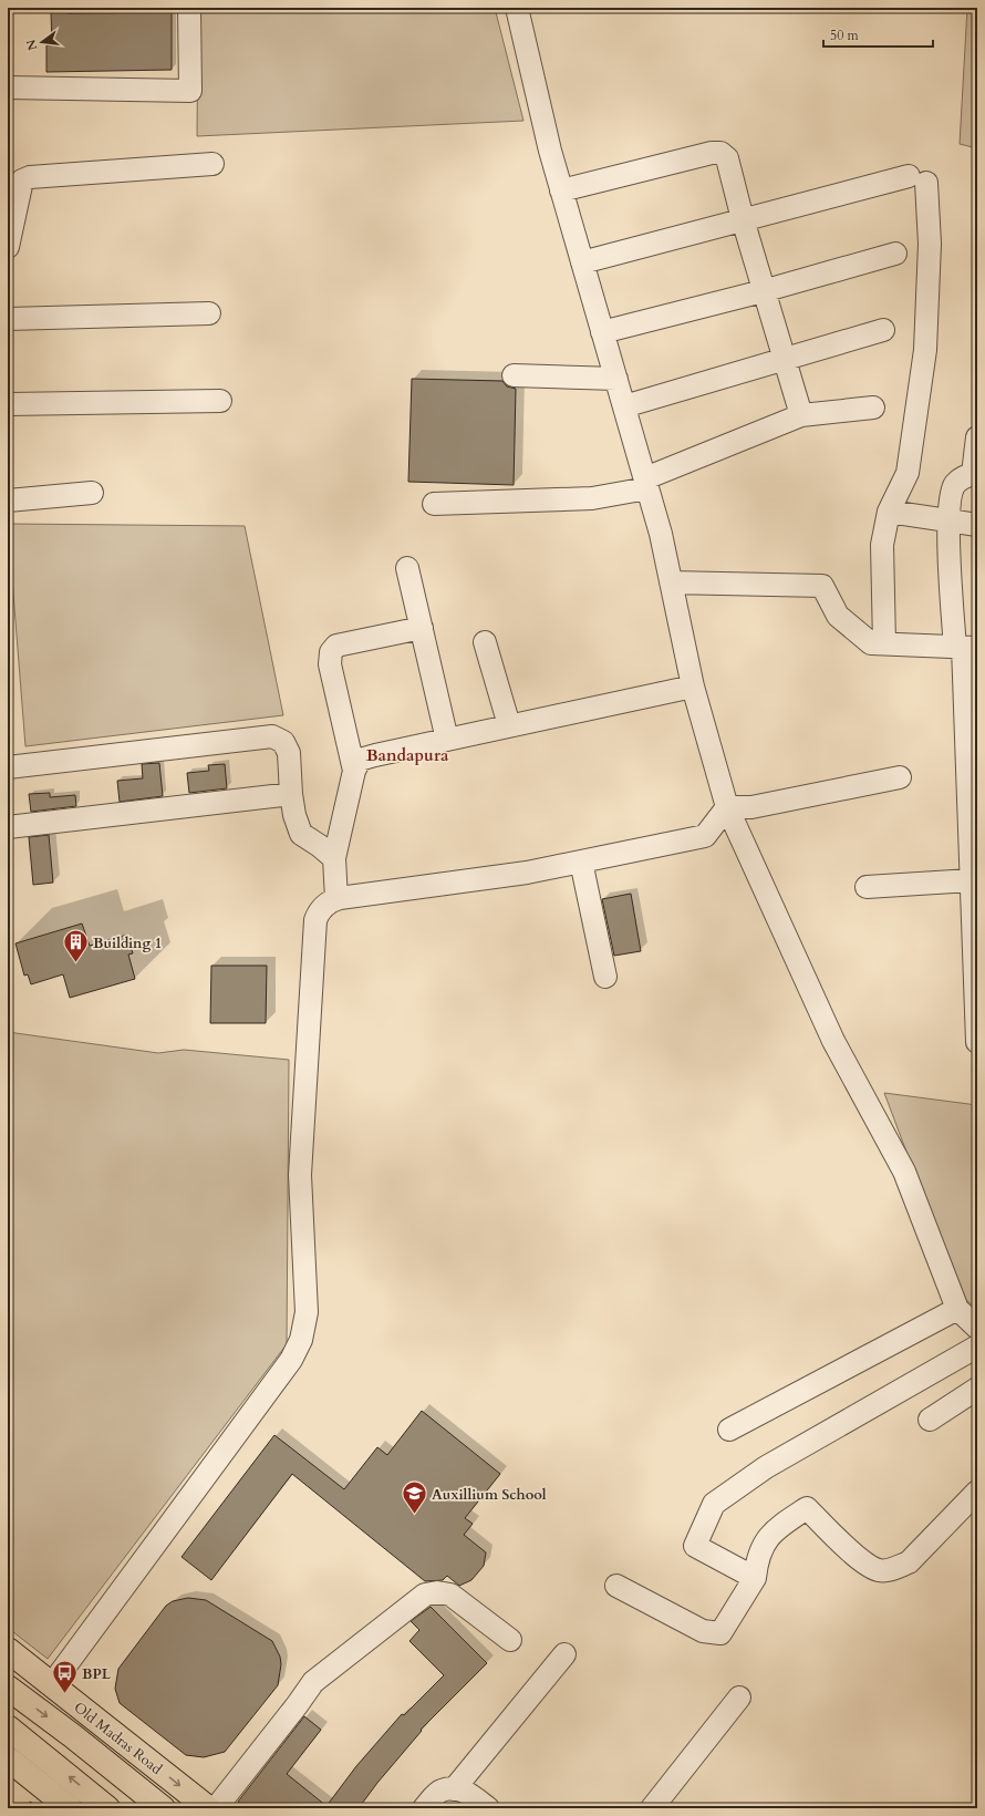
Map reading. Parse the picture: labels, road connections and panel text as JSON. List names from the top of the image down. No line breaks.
{"streets":{"main road":["Old Madras Road"]},"districts":["Bandapura"],"places":{"building":["Building 1"],"school or university":["Auxillium School"],"bus stop":["BPL"]},"scale_bar":"50 m","north":"left"}
